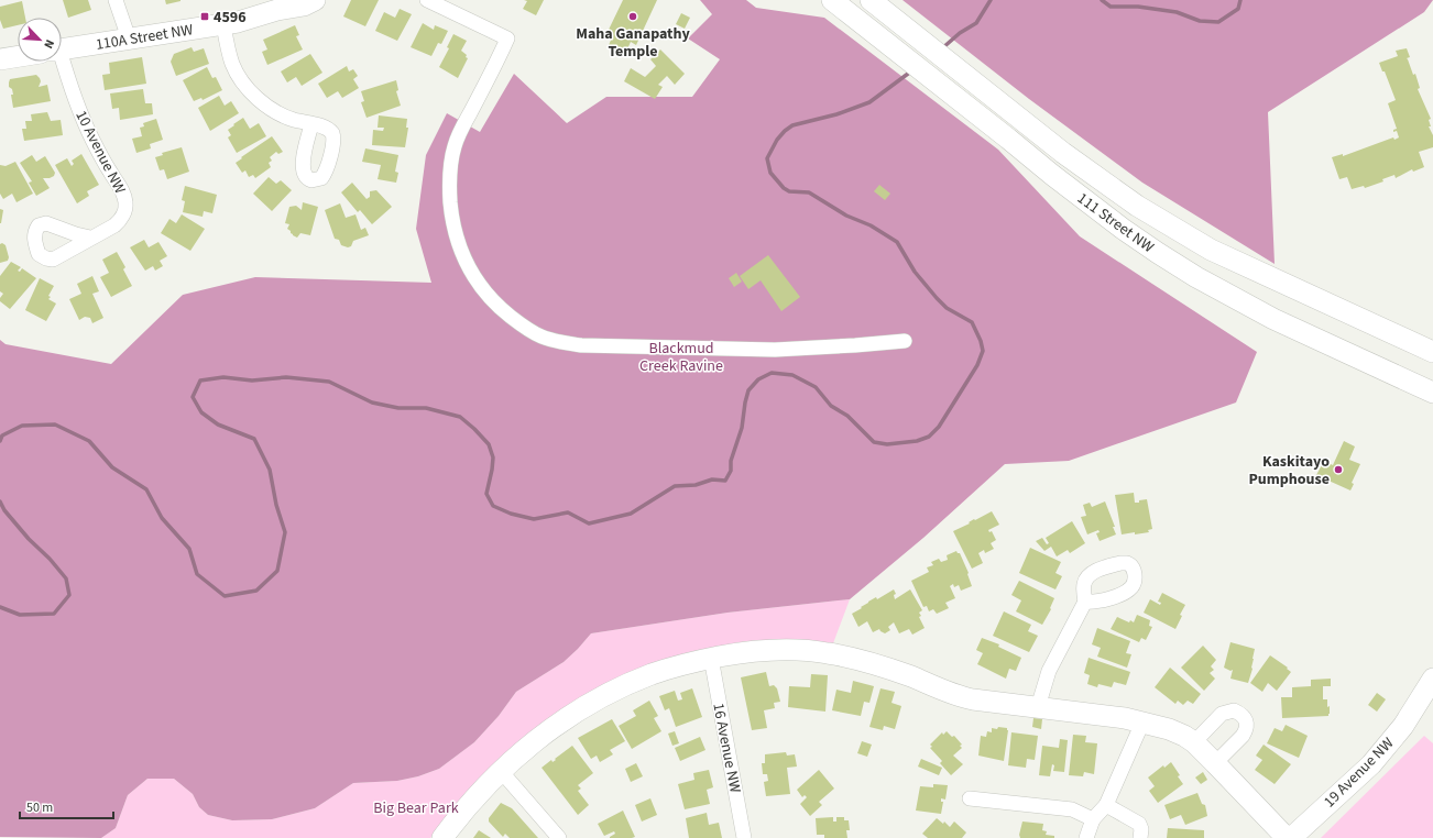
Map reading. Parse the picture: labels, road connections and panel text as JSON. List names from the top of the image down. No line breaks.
{"streets":{"street":["110A Street NW","10 Avenue NW","111 Street NW","16 Avenue NW","19 Avenue NW"]},"parks":["Blackmud Creek Ravine","Big Bear Park"],"places":{"transit":["4596"],"other":["Maha Ganapathy Temple","Kaskitayo Pumphouse"]},"scale_bar":"50 m","north":"bottom right"}
